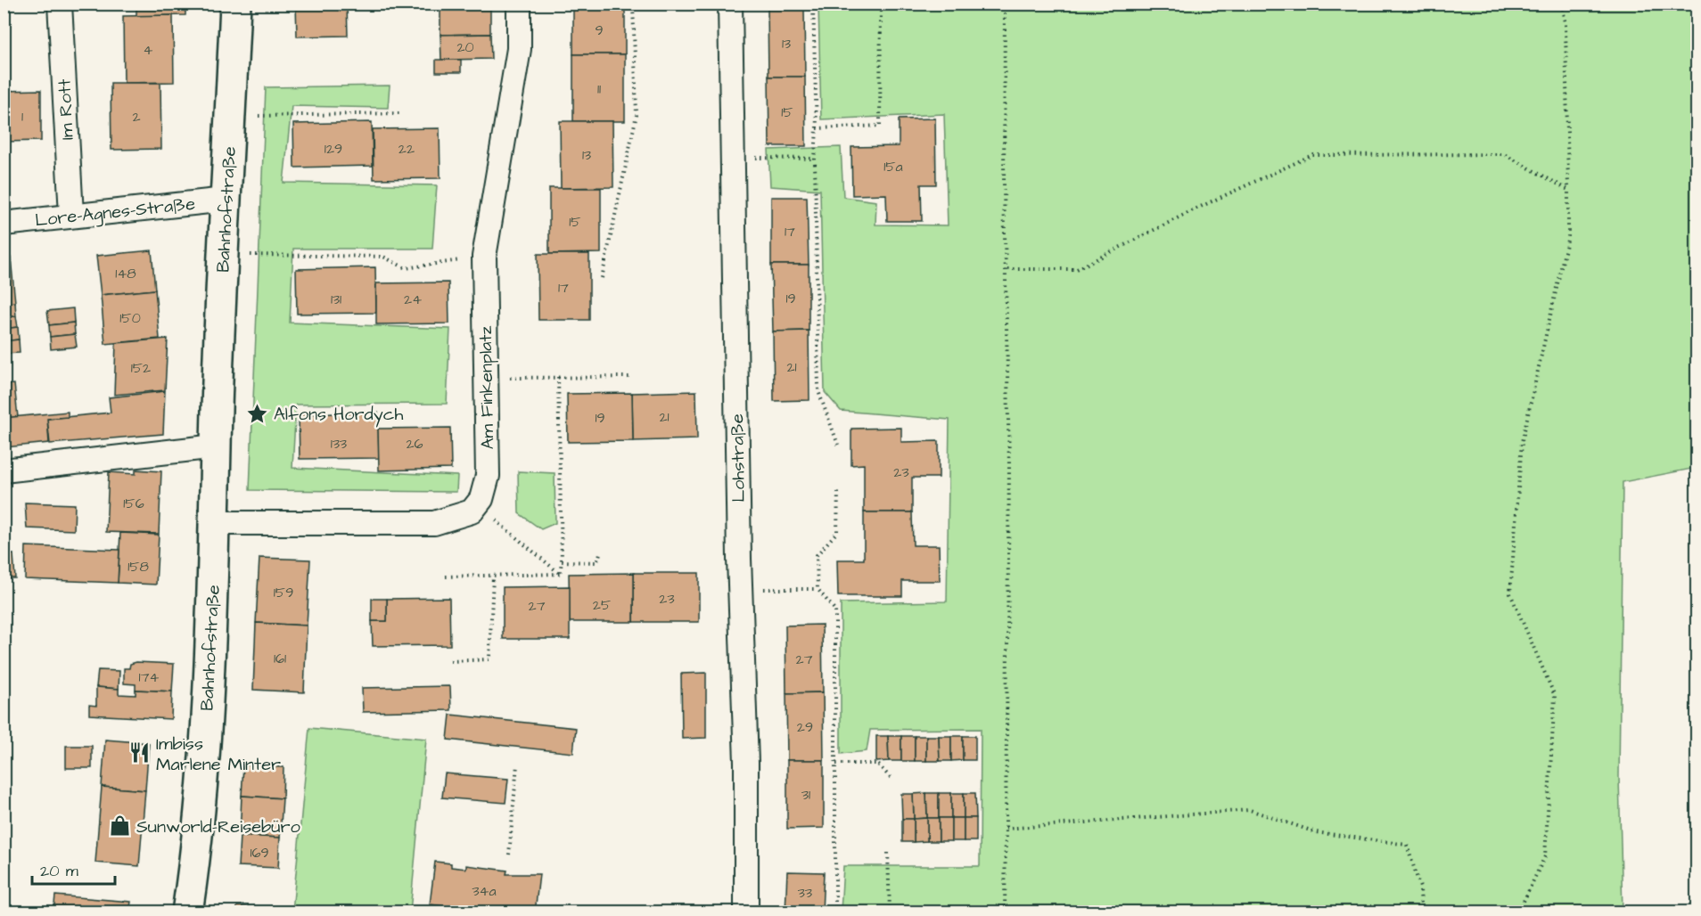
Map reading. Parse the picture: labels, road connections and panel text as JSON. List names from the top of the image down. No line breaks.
{"streets":{"street":["Im Rott","Bahnhofstraße","Lore-Agnes-Straße","Am Finkenplatz","Lohstraße"]},"crossings":[["Im Rott","Lore-Agnes-Straße"],["Bahnhofstraße","Lore-Agnes-Straße"]],"places":{"place":["Alfons Hordych"],"restaurant":["Imbiss Marlene Minter"],"shop":["Sunworld-Reisebüro"]},"house_numbers":["9","13","20","4","11","15","1","2","129","22","13","15a","15","17","148","17","19","131","24","150","21","152","21","19","133","26","23","156","158","159","23","25","27","161","27","174","29","31","169","34a","33"],"scale_bar":"20 m"}
